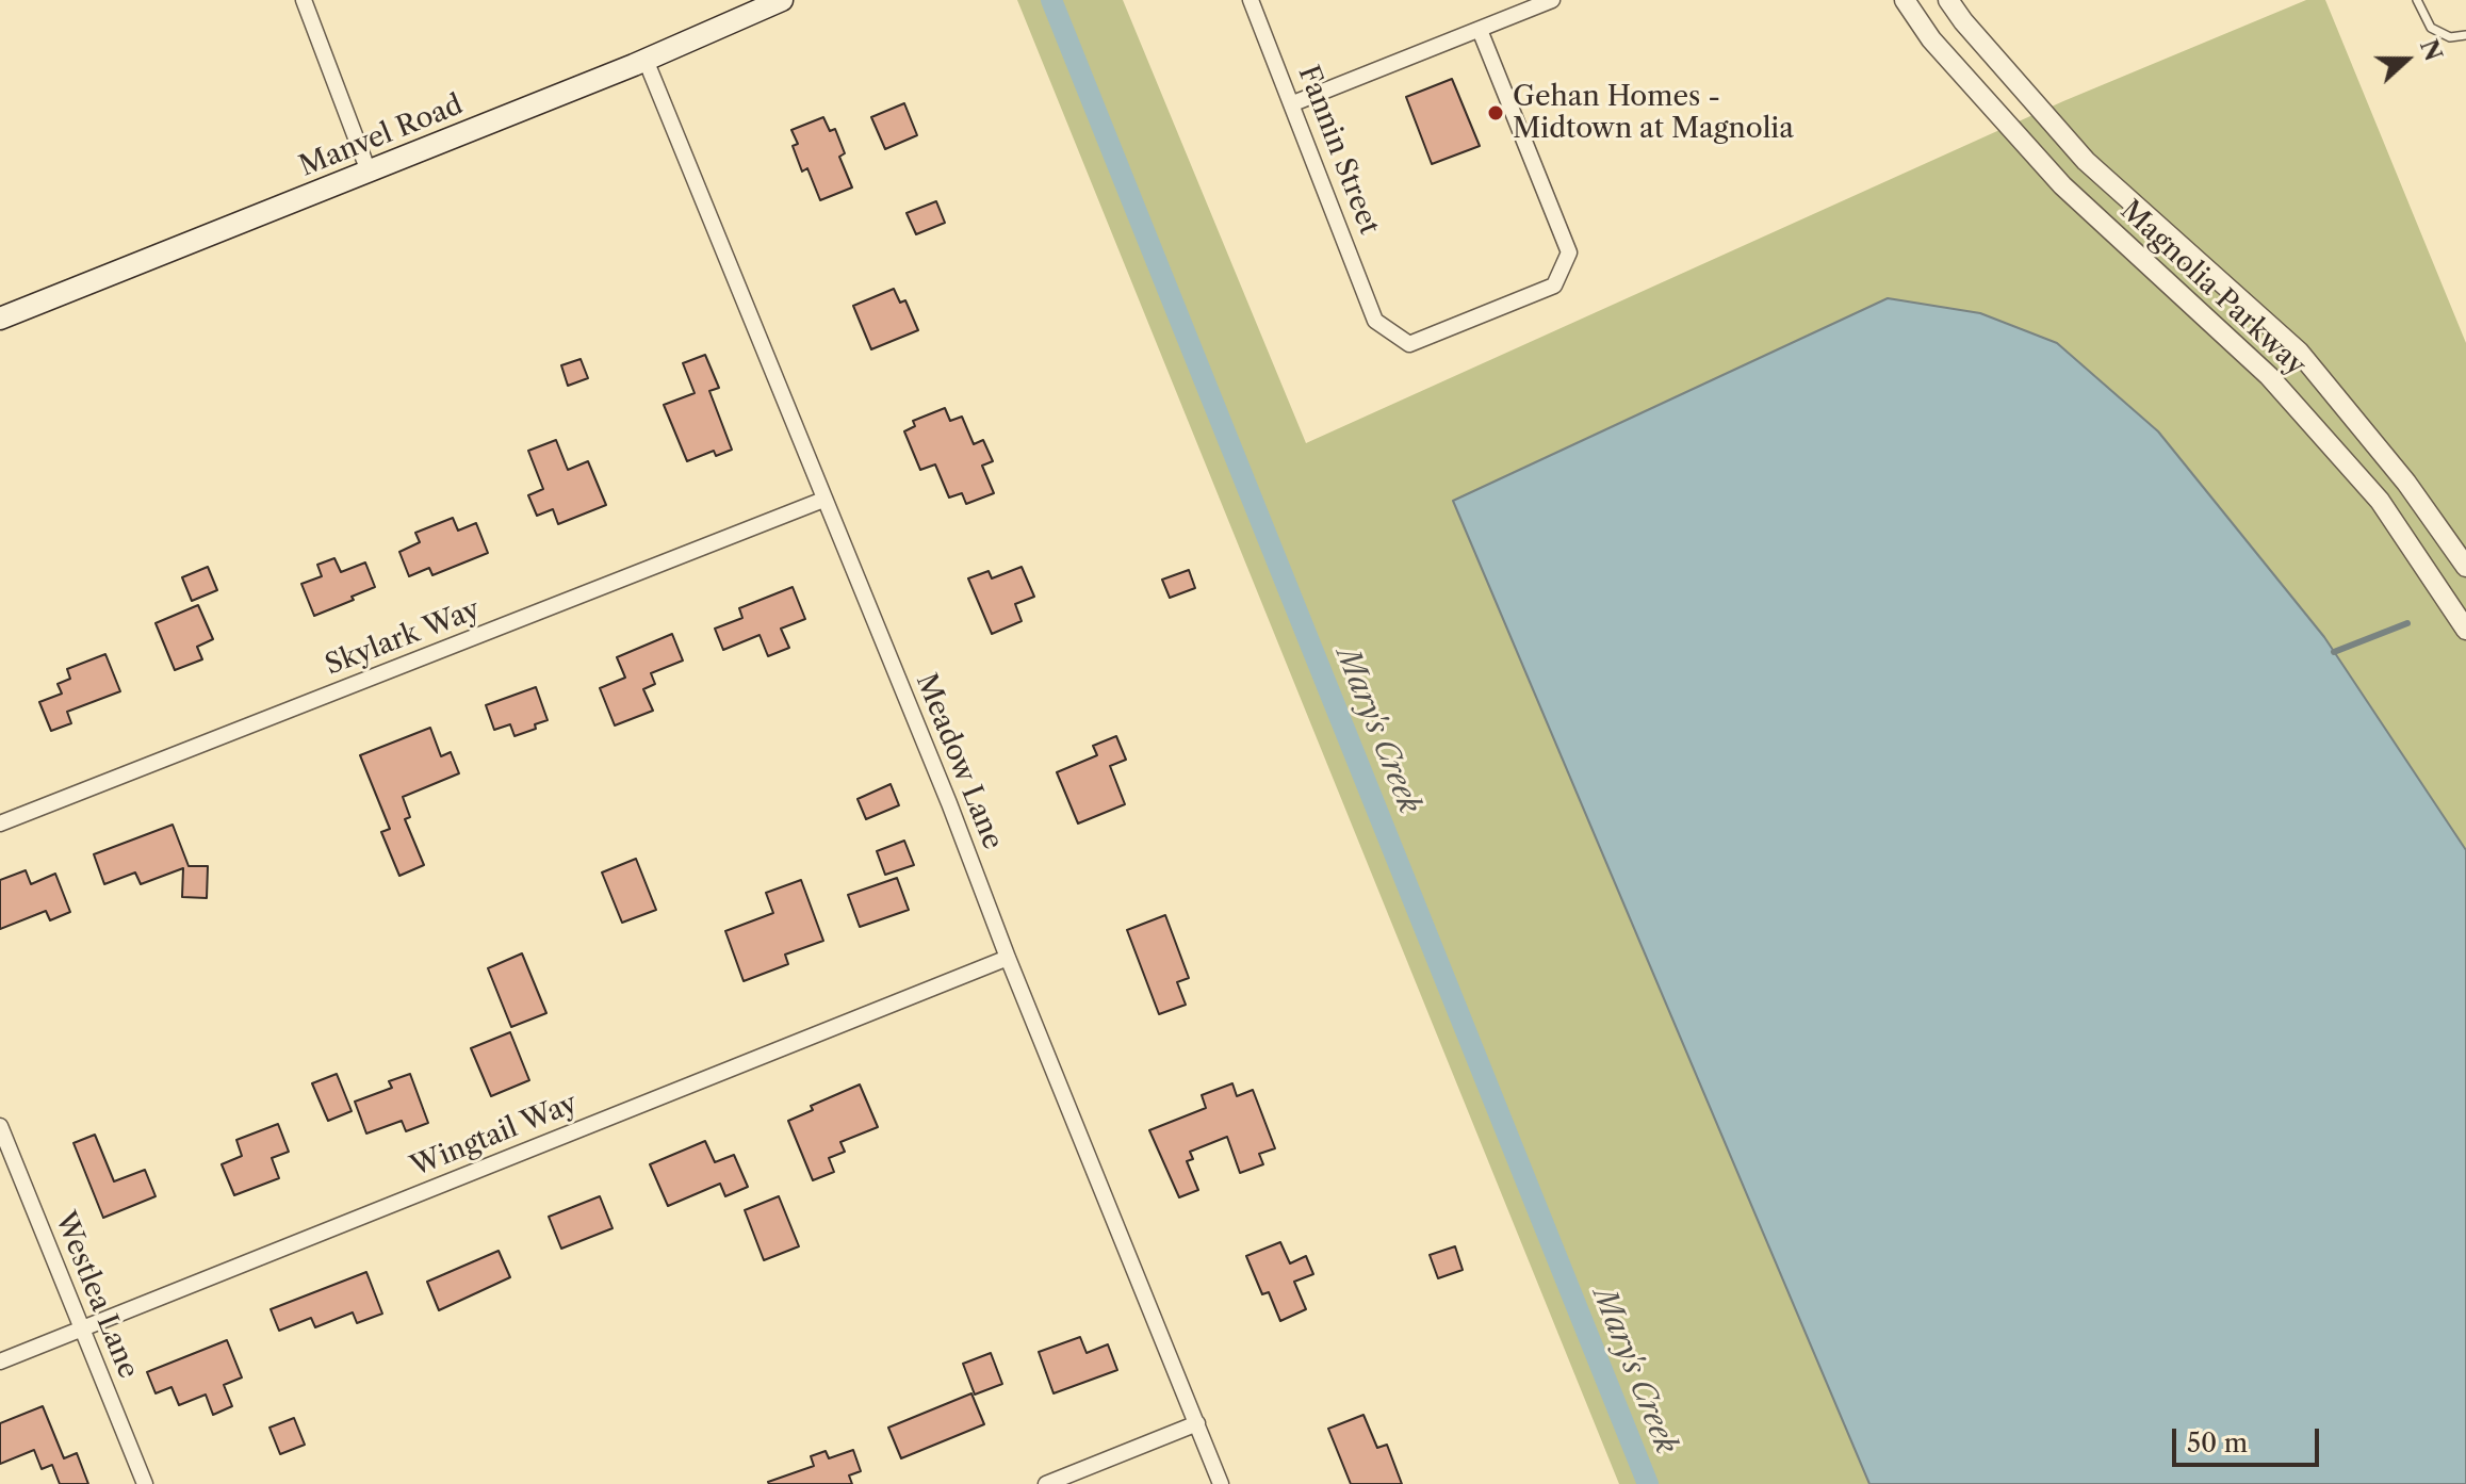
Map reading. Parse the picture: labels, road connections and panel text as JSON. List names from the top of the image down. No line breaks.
{"streets":{"main road":["Manvel Road"],"street":["Fannin Street","Magnolia Parkway","Skylark Way","Meadow Lane","Wingtail Way","Westlea Lane"]},"crossings":[["Manvel Road","Meadow Lane"],["Skylark Way","Meadow Lane"],["Meadow Lane","Wingtail Way"],["Wingtail Way","Westlea Lane"]],"water":["Mary's Creek"],"places":["Gehan Homes - Midtown at Magnolia"],"scale_bar":"50 m","north":"right"}
